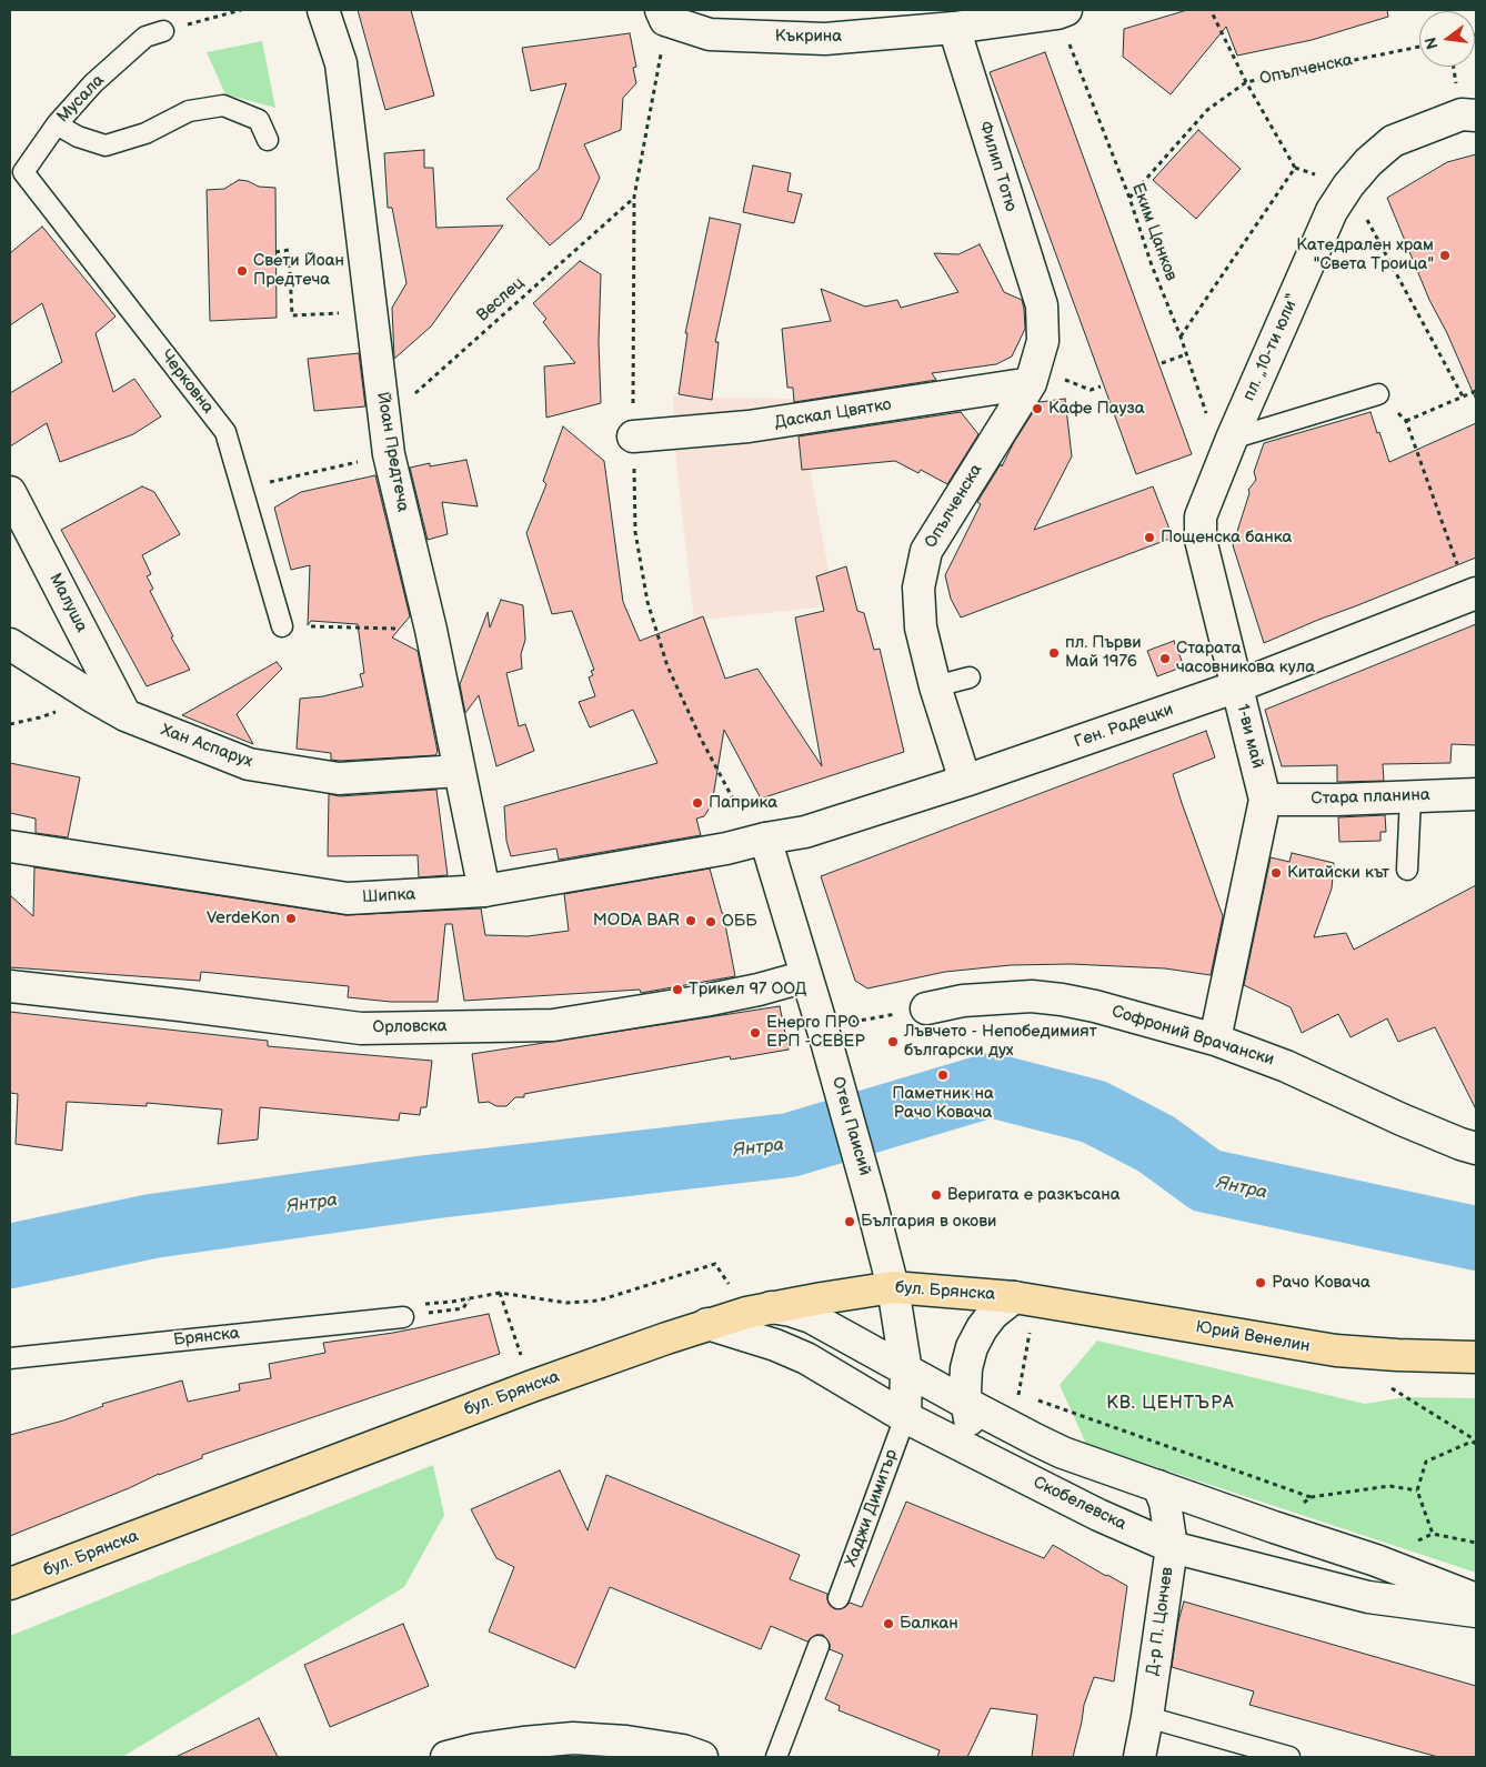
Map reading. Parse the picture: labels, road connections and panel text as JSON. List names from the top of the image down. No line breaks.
{"streets":{"main road":["бул. Брянска","Юрий Венелин"],"street":["Къкрина","Опълченска","Филип Тотю","пл. „10-ти юли“","Даскал Цвятко","Йоан Предтеча","Малуша","Ген. Радецки","1-ви май","Хан Аспарух","Стара планина","Шипка","Орловска","Софроний Врачански","Отец Паисий","Скобелевска","Д-р П. Цончев"],"lane":["Мусала","Черковна","Брянска","Хаджи Димитър"],"path":["Еким Цанков","Веслец"]},"crossings":[["Къкрина","Филип Тотю"],["Къкрина","Еким Цанков"],["Опълченска","Филип Тотю"],["Опълченска","Еким Цанков"],["Опълченска","Даскал Цвятко"],["Опълченска","Ген. Радецки"],["Мусала","Черковна"],["Еким Цанков","пл. „10-ти юли“"],["Еким Цанков","1-ви май"],["Веслец","Йоан Предтеча"],["пл. „10-ти юли“","1-ви май"],["Йоан Предтеча","Хан Аспарух"],["Йоан Предтеча","Шипка"],["Малуша","Хан Аспарух"],["Ген. Радецки","1-ви май"],["Ген. Радецки","Шипка"],["Ген. Радецки","Отец Паисий"],["1-ви май","Стара планина"],["1-ви май","Софроний Врачански"],["Шипка","Отец Паисий"],["Орловска","Отец Паисий"],["Отец Паисий","бул. Брянска"],["Отец Паисий","Скобелевска"],["Отец Паисий","Хаджи Димитър"],["бул. Брянска","Юрий Венелин"],["бул. Брянска","Скобелевска"],["Скобелевска","Хаджи Димитър"],["Скобелевска","Д-р П. Цончев"]],"districts":["КВ. ЦЕНТЪРА"],"water":["Янтра"],"places":["Катедрален храм \"Света Троица\"","Свети Йоан Предтеча","Кафе Пауза","Пощенска банка","пл. Първи Май 1976","Старата часовникова кула","Паприка","Китайски кът","VerdeKon","MODA BAR","ОББ","Трикел 97 ООД","Енерго ПРО ЕРП -СЕВЕР","Лъвчето - Непобедимият български дух","Паметник на Рачо Ковача","Веригата е разкъсана","България в окови","Рачо Ковача","Балкан"],"north":"left"}
